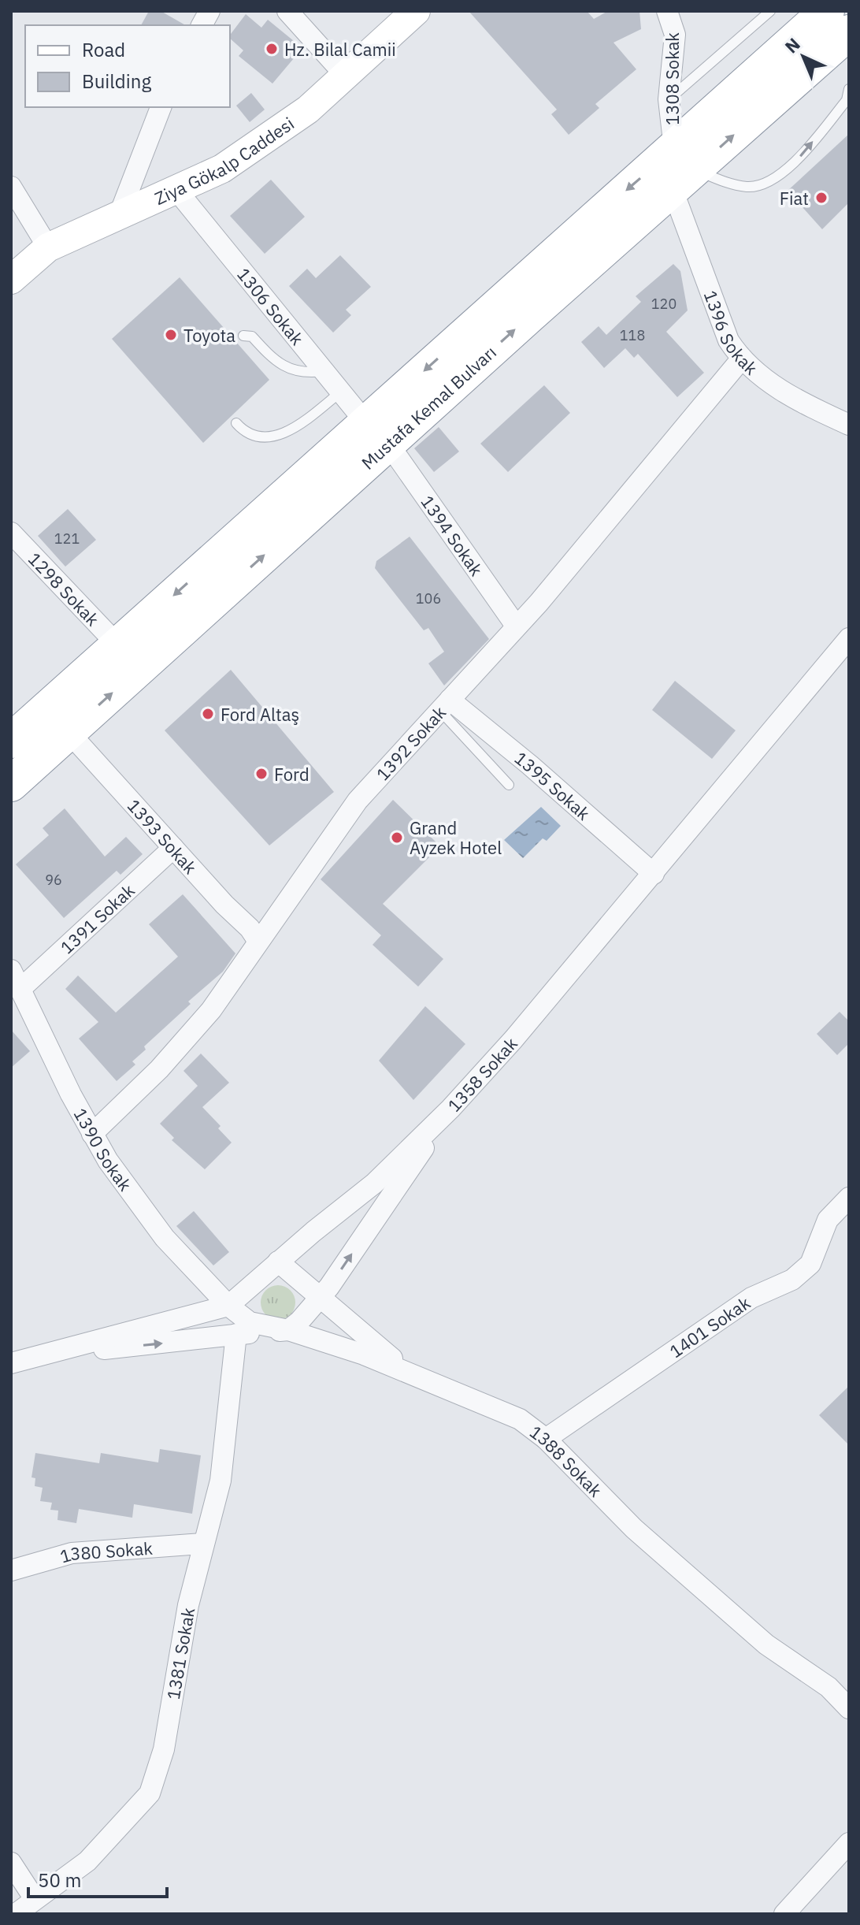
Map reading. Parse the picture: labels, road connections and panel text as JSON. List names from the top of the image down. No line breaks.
{"streets":{"highway":["Mustafa Kemal Bulvarı"],"street":["1308 Sokak","Ziya Gökalp Caddesi","1306 Sokak","1396 Sokak","1394 Sokak","1298 Sokak","1392 Sokak","1395 Sokak","1393 Sokak","1391 Sokak","1358 Sokak","1390 Sokak","1401 Sokak","1388 Sokak","1380 Sokak","1381 Sokak"]},"crossings":[["1308 Sokak","1396 Sokak"],["1308 Sokak","Mustafa Kemal Bulvarı"],["Ziya Gökalp Caddesi","1306 Sokak"],["1306 Sokak","Mustafa Kemal Bulvarı"],["1306 Sokak","1394 Sokak"],["1396 Sokak","Mustafa Kemal Bulvarı"],["1396 Sokak","1392 Sokak"],["Mustafa Kemal Bulvarı","1394 Sokak"],["Mustafa Kemal Bulvarı","1298 Sokak"],["Mustafa Kemal Bulvarı","1393 Sokak"],["1394 Sokak","1392 Sokak"],["1392 Sokak","1395 Sokak"],["1392 Sokak","1393 Sokak"],["1392 Sokak","1390 Sokak"],["1395 Sokak","1358 Sokak"],["1393 Sokak","1391 Sokak"],["1391 Sokak","1390 Sokak"],["1358 Sokak","1390 Sokak"],["1358 Sokak","1388 Sokak"],["1390 Sokak","1388 Sokak"],["1401 Sokak","1388 Sokak"],["1380 Sokak","1381 Sokak"]],"places":["Hz. Bilal Camii","Fiat","Toyota","Ford Altaş","Ford","Grand Ayzek Hotel"],"house_numbers":["120","118","121","106","96"],"legend":["Road","Building"],"scale_bar":"50 m","north":"top left"}
